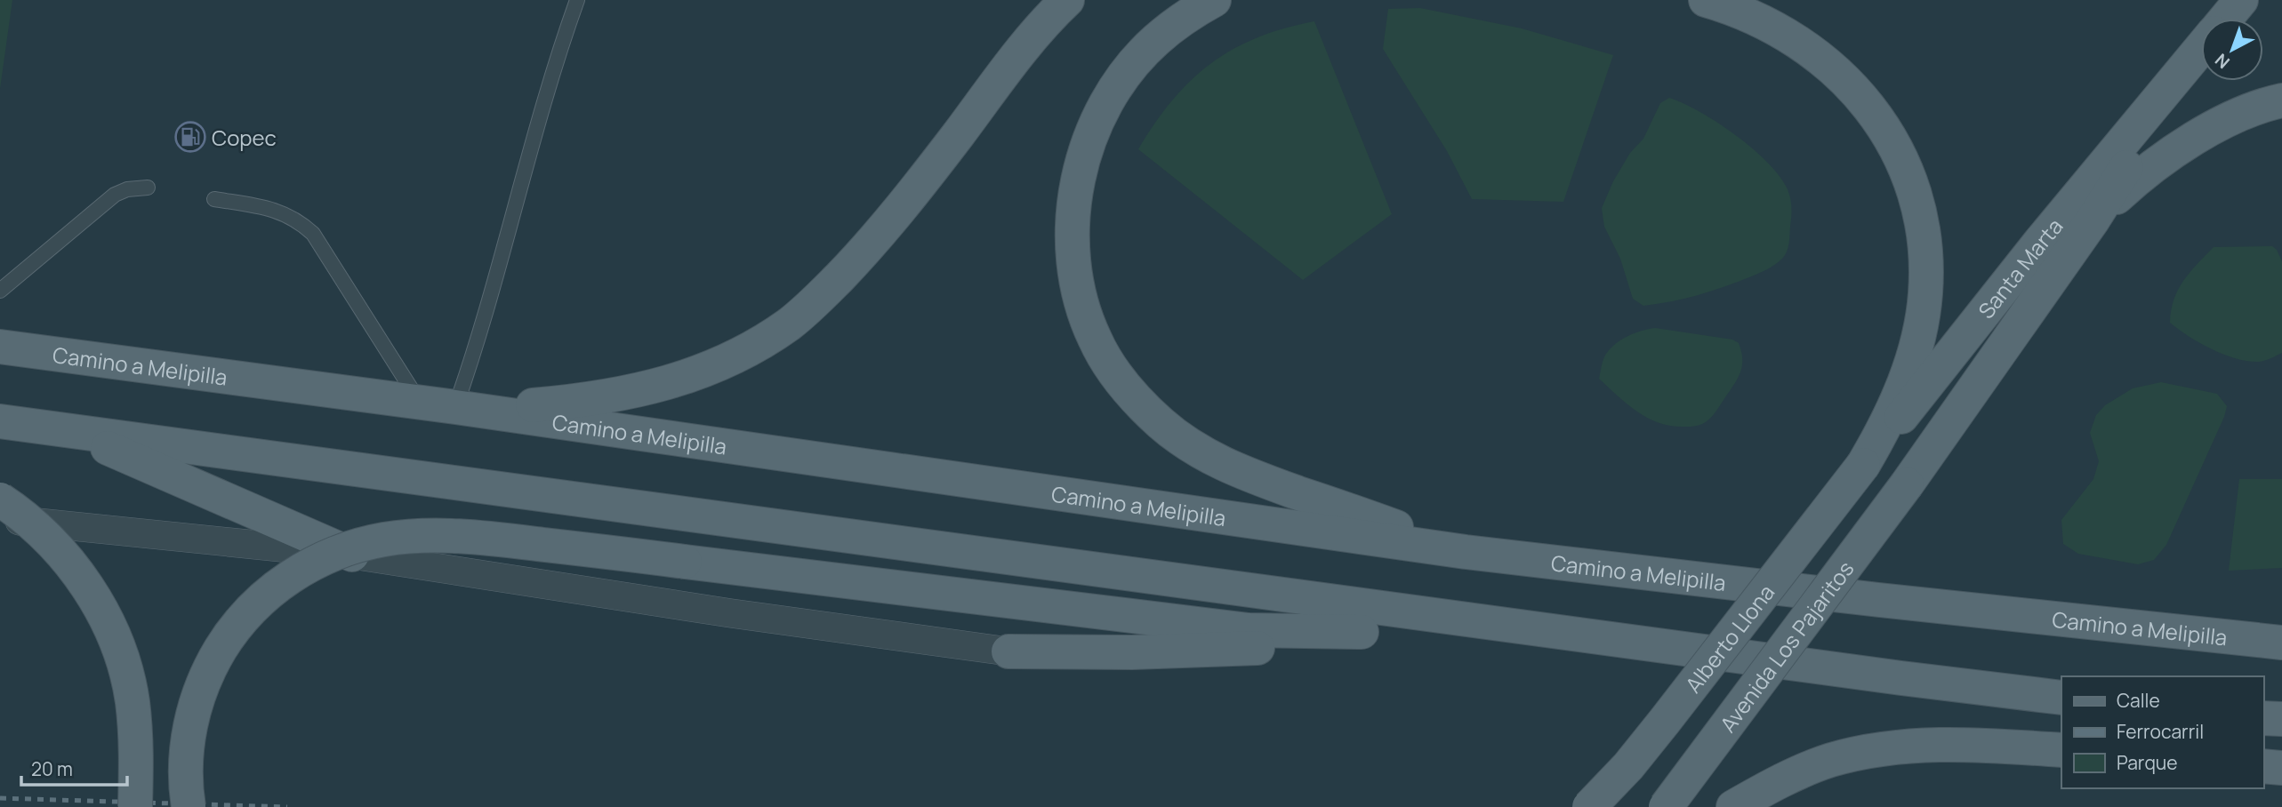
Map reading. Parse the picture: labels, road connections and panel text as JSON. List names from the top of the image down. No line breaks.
{"streets":{"main road":["Santa Marta","Camino a Melipilla","Alberto Llona","Avenida Los Pajaritos"]},"crossings":[["Santa Marta","Alberto Llona"],["Santa Marta","Avenida Los Pajaritos"]],"places":{"fuel station":["Copec"]},"legend":["Calle","Ferrocarril","Parque"],"scale_bar":"20 m","north":"bottom left"}
